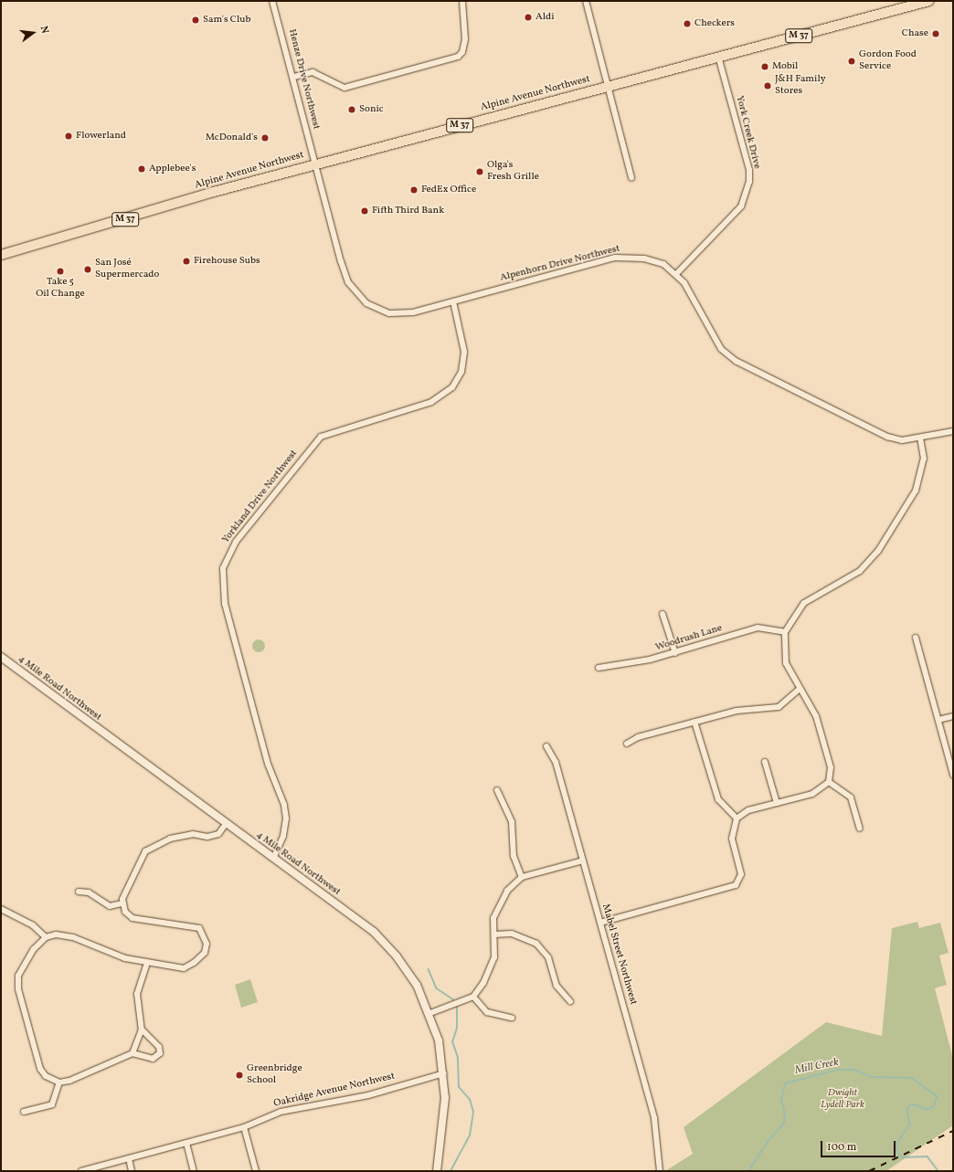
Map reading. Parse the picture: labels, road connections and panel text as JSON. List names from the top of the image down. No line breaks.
{"streets":{"highway":["M 37","Alpine Avenue Northwest"],"main road":["4 Mile Road Northwest"],"street":["Henze Drive Northwest","York Creek Drive","Alpenhorn Drive Northwest","Yorkland Drive Northwest","Woodrush Lane","Mabel Street Northwest","Oakridge Avenue Northwest"]},"crossings":[["Henze Drive Northwest","Alpine Avenue Northwest"],["Henze Drive Northwest","Alpenhorn Drive Northwest"],["Alpine Avenue Northwest","York Creek Drive"],["Alpine Avenue Northwest","Alpenhorn Drive Northwest"],["York Creek Drive","Alpenhorn Drive Northwest"],["Alpenhorn Drive Northwest","Yorkland Drive Northwest"],["Yorkland Drive Northwest","4 Mile Road Northwest"],["4 Mile Road Northwest","Oakridge Avenue Northwest"]],"water":["Mill Creek"],"parks":["Dwight Lydell Park"],"places":["Aldi","Sam's Club","Checkers","Chase","Gordon Food Service","Mobil","J&H Family Stores","Sonic","Flowerland","McDonald's","Applebee's","Olga's Fresh Grille","FedEx Office","Fifth Third Bank","Firehouse Subs","San José Supermercado","Take 5 Oil Change","Greenbridge School"],"scale_bar":"100 m","north":"right"}
